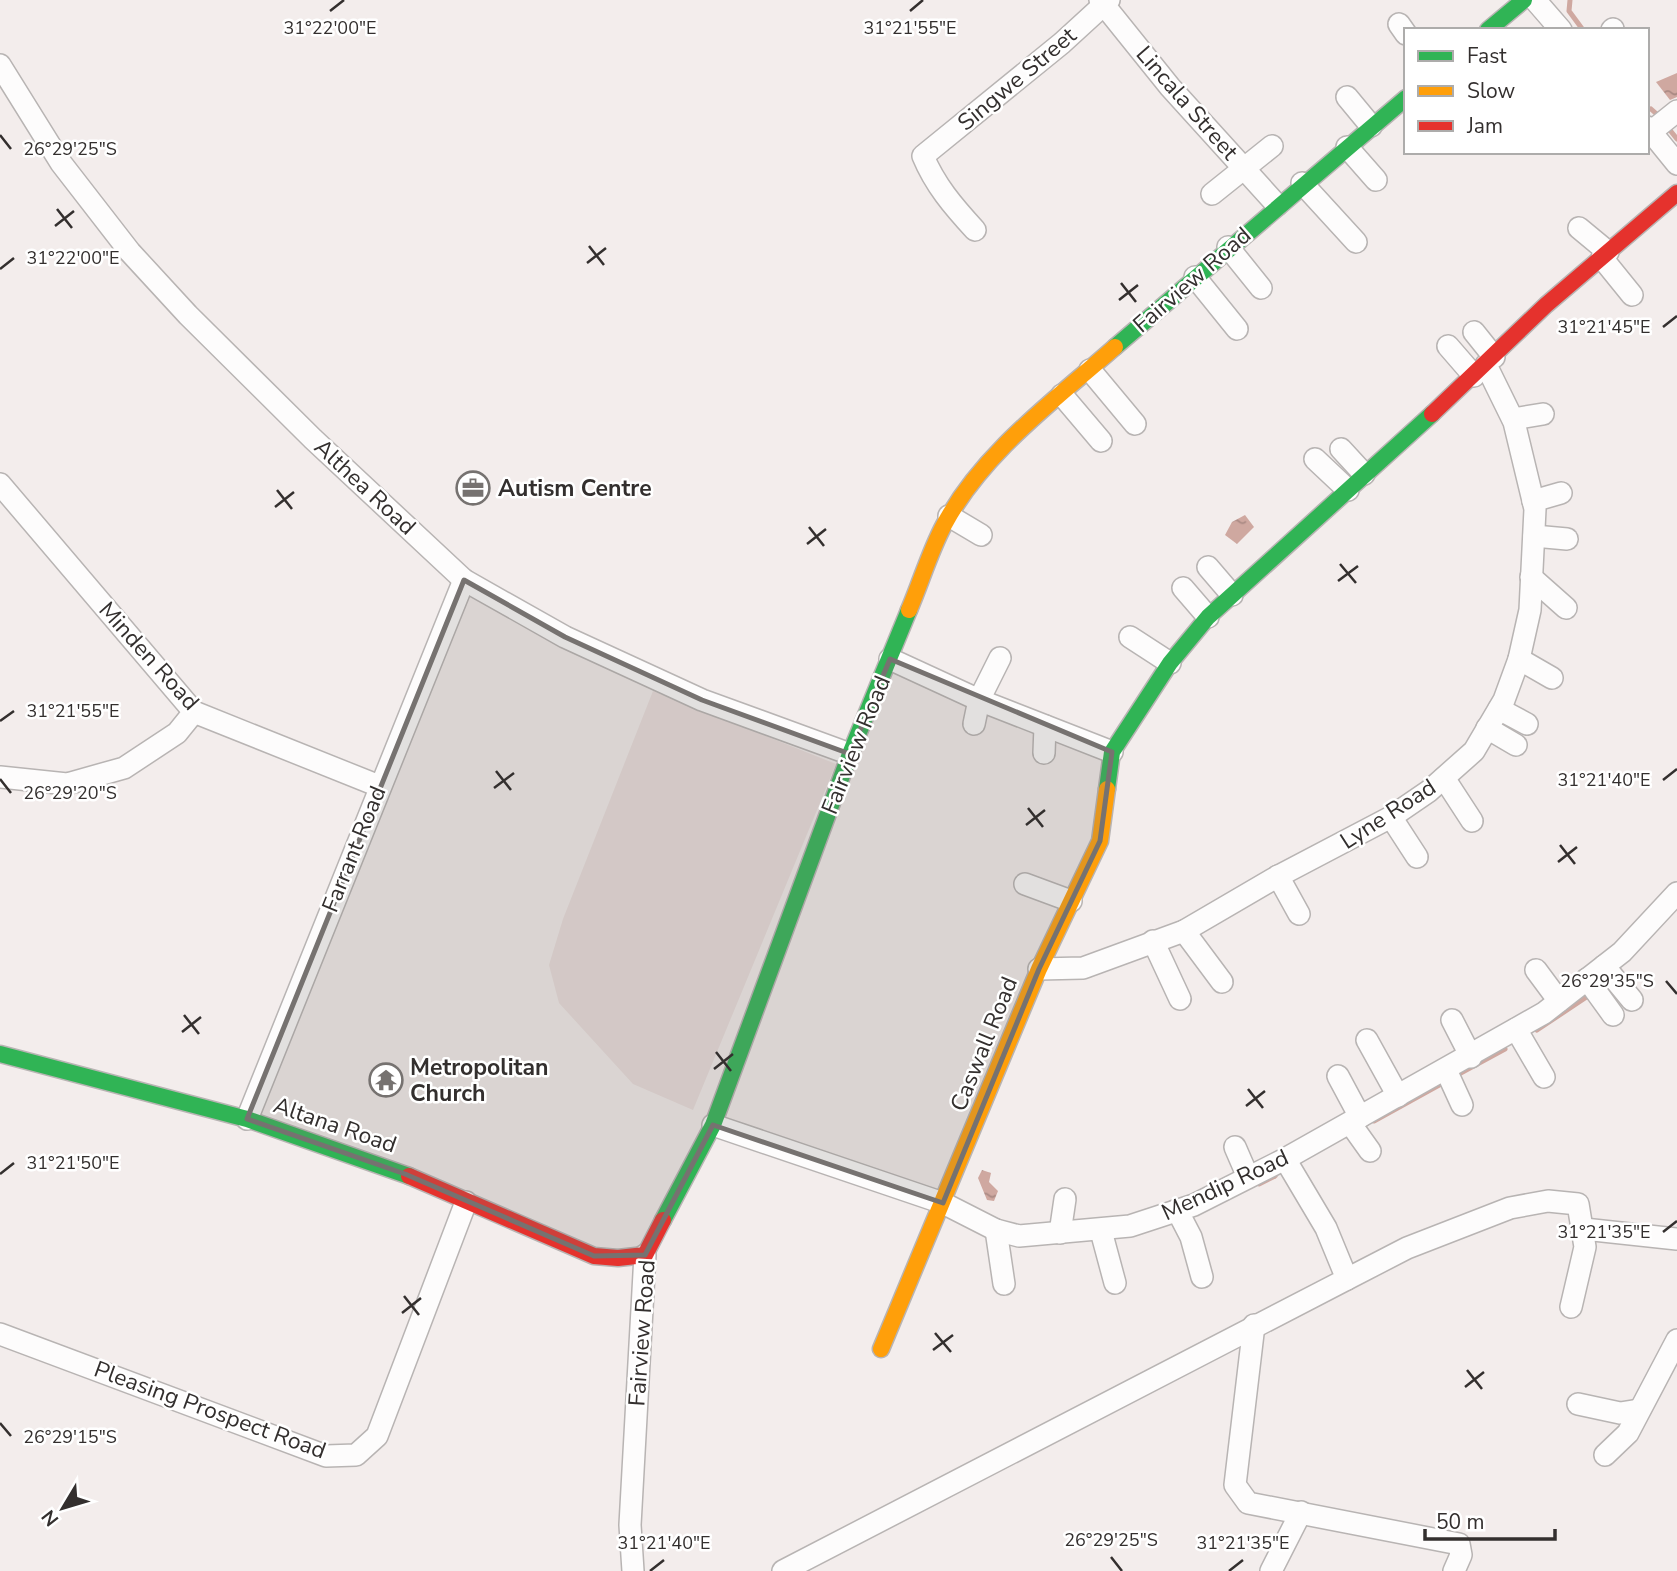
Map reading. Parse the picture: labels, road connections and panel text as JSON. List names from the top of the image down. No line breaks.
{"streets":{"main road":["Fairview Road","Caswall Road","Altana Road"],"street":["Singwe Street","Lincala Street","Althea Road","Minden Road","Lyne Road","Farrant Road","Mendip Road","Pleasing Prospect Road"]},"crossings":[["Singwe Street","Lincala Street"],["Lincala Street","Fairview Road"],["Fairview Road","Althea Road"],["Fairview Road","Altana Road"],["Fairview Road","Mendip Road"],["Althea Road","Farrant Road"],["Minden Road","Farrant Road"],["Lyne Road","Caswall Road"],["Farrant Road","Altana Road"],["Caswall Road","Mendip Road"],["Altana Road","Pleasing Prospect Road"]],"places":{"office":["Autism Centre"],"temple":["Metropolitan Church"]},"legend":["Fast","Slow","Jam"],"scale_bar":"50 m","north":"bottom left","coordinates":["31°22'00\"E","31°21'55\"E","26°29'25\"S","31°21'45\"E","31°21'40\"E","26°29'20\"S","26°29'35\"S","31°21'50\"E","31°21'35\"E","26°29'15\"S"]}
